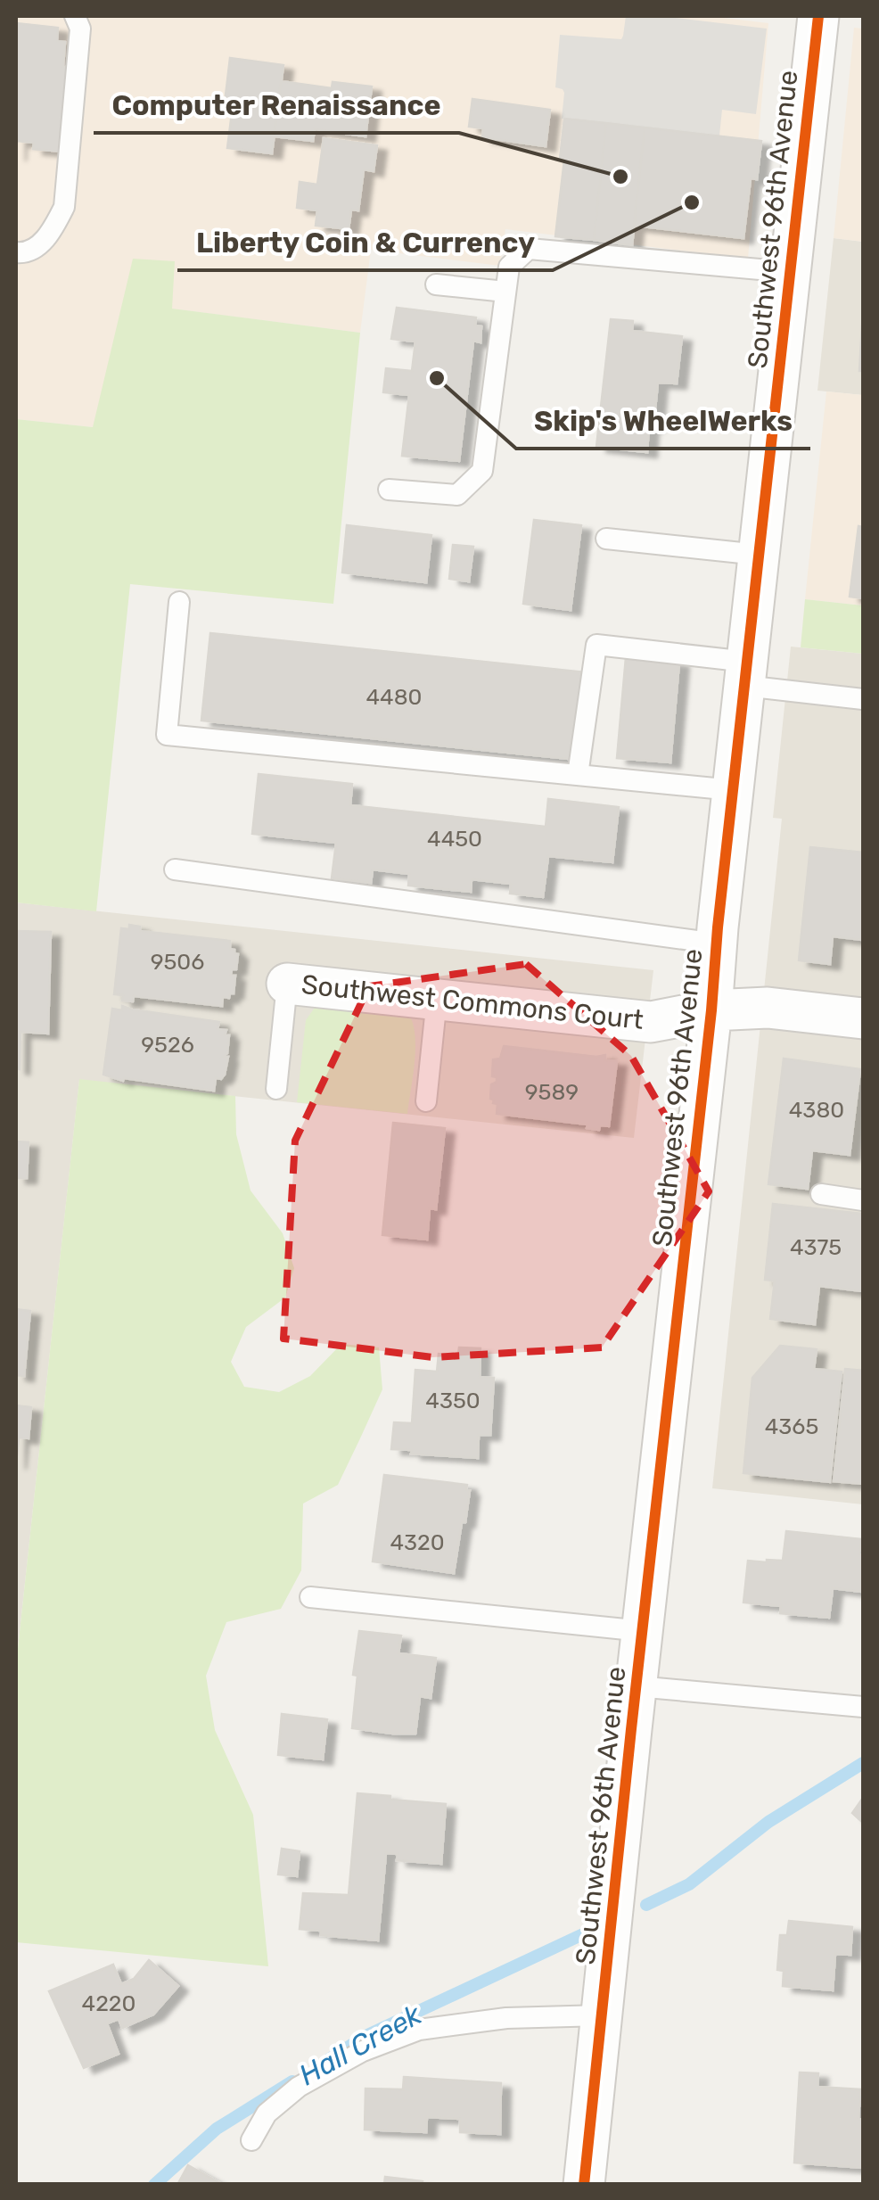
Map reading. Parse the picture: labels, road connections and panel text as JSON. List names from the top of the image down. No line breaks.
{"streets":{"street":["Southwest 96th Avenue","Southwest Commons Court"]},"crossings":[["Southwest 96th Avenue","Southwest Commons Court"]],"water":["Hall Creek"],"places":["Computer Renaissance","Liberty Coin & Currency","Skip's WheelWerks"],"house_numbers":["4480","4450","9506","9526","9589","4380","4375","4350","4365","4320","4220"]}
